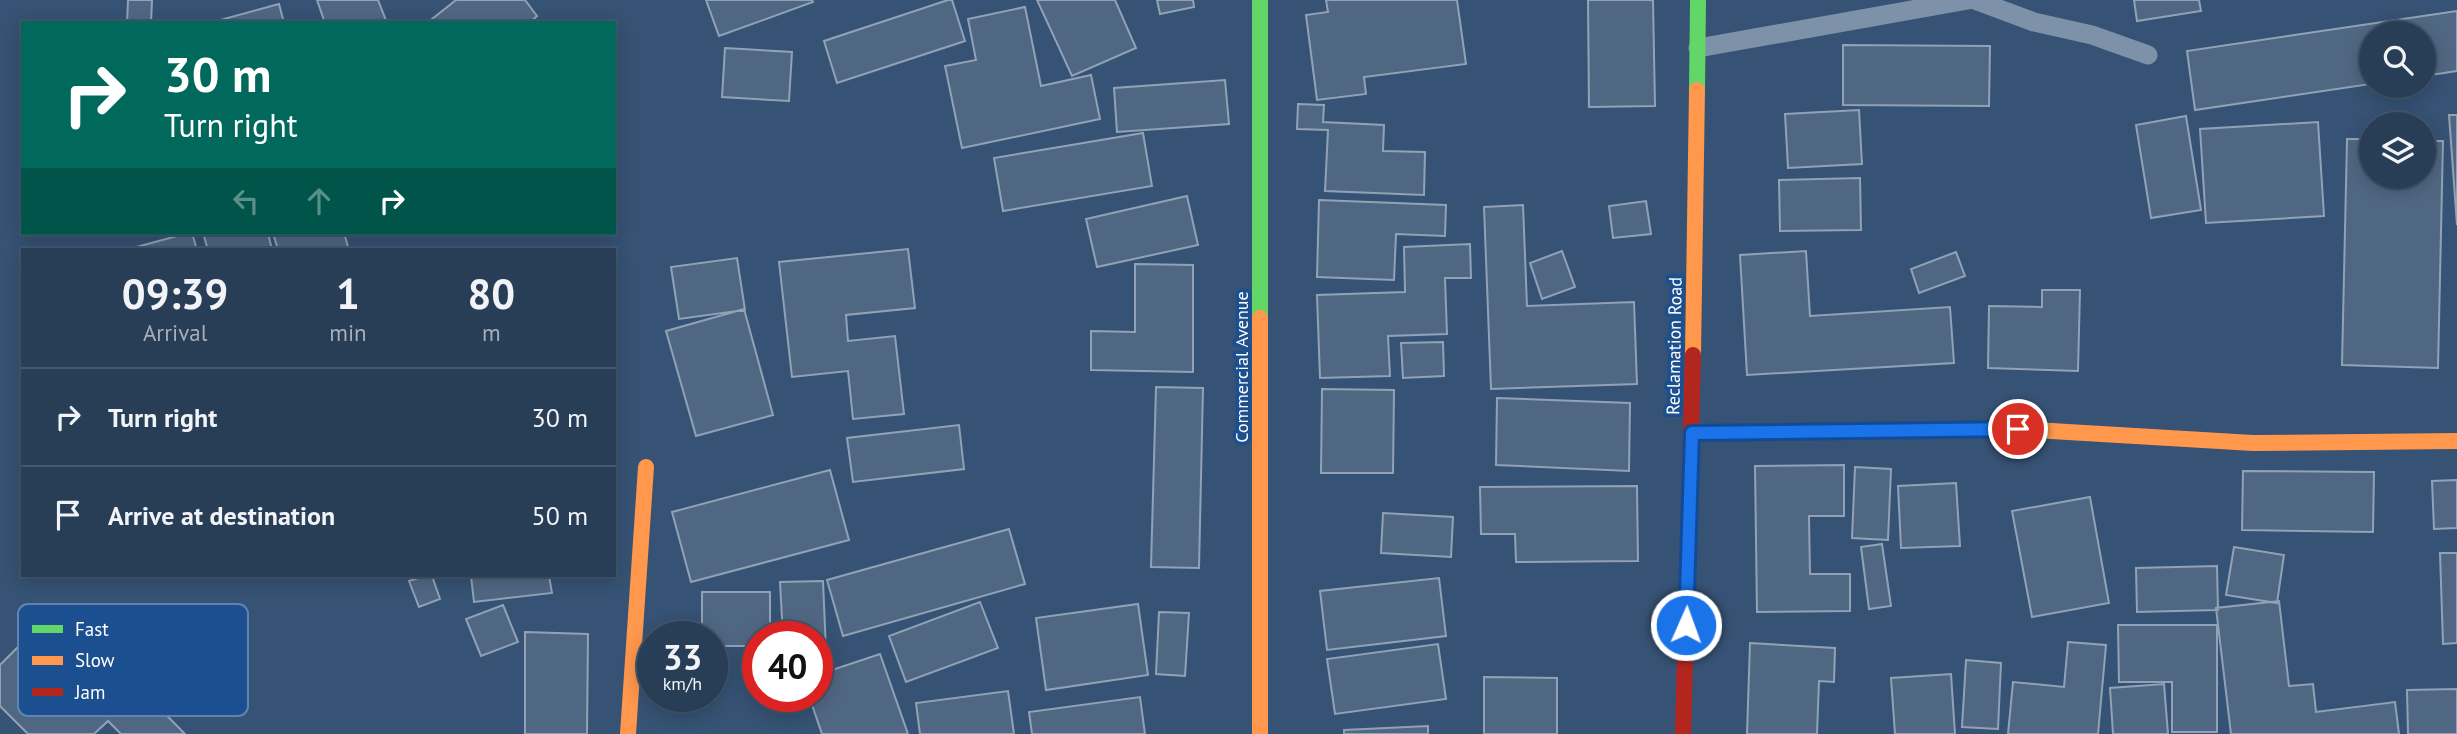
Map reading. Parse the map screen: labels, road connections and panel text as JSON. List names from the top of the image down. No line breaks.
{"streets":{"street":["Reclamation Road","Commercial Avenue"]},"legend":["Fast","Slow","Jam"],"page":{"turn":["30 m","Turn right"],"eta":["09:39","Arrival","1","min","80","m"],"list":[{"name":"Turn right","value":"30 m"},{"name":"Arrive at destination","value":"50 m"}],"speed":"33 km/h","limit":"40"}}
